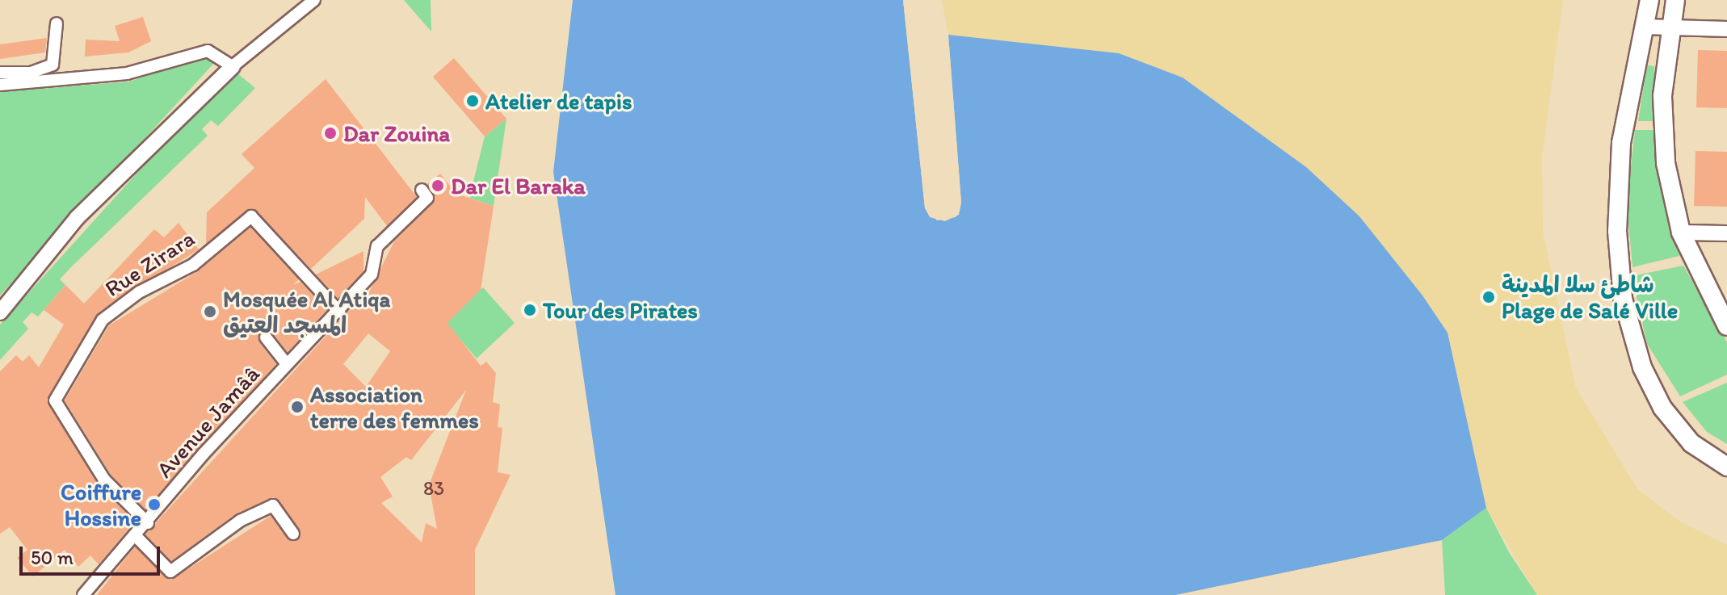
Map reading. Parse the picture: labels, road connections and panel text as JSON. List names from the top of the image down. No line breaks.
{"streets":{"street":["Rue Zirara","Avenue Jamââ"]},"crossings":[["Rue Zirara","Avenue Jamââ"]],"places":["Atelier de tapis","Dar Zouina","Dar El Baraka","شاطئ سلا المدينة Plage de Salé Ville","Tour des Pirates","Mosquée Al Atiqa المسجد العتيق","Association terre des femmes","Coiffure Hossine"],"house_numbers":["83"],"scale_bar":"50 m"}
